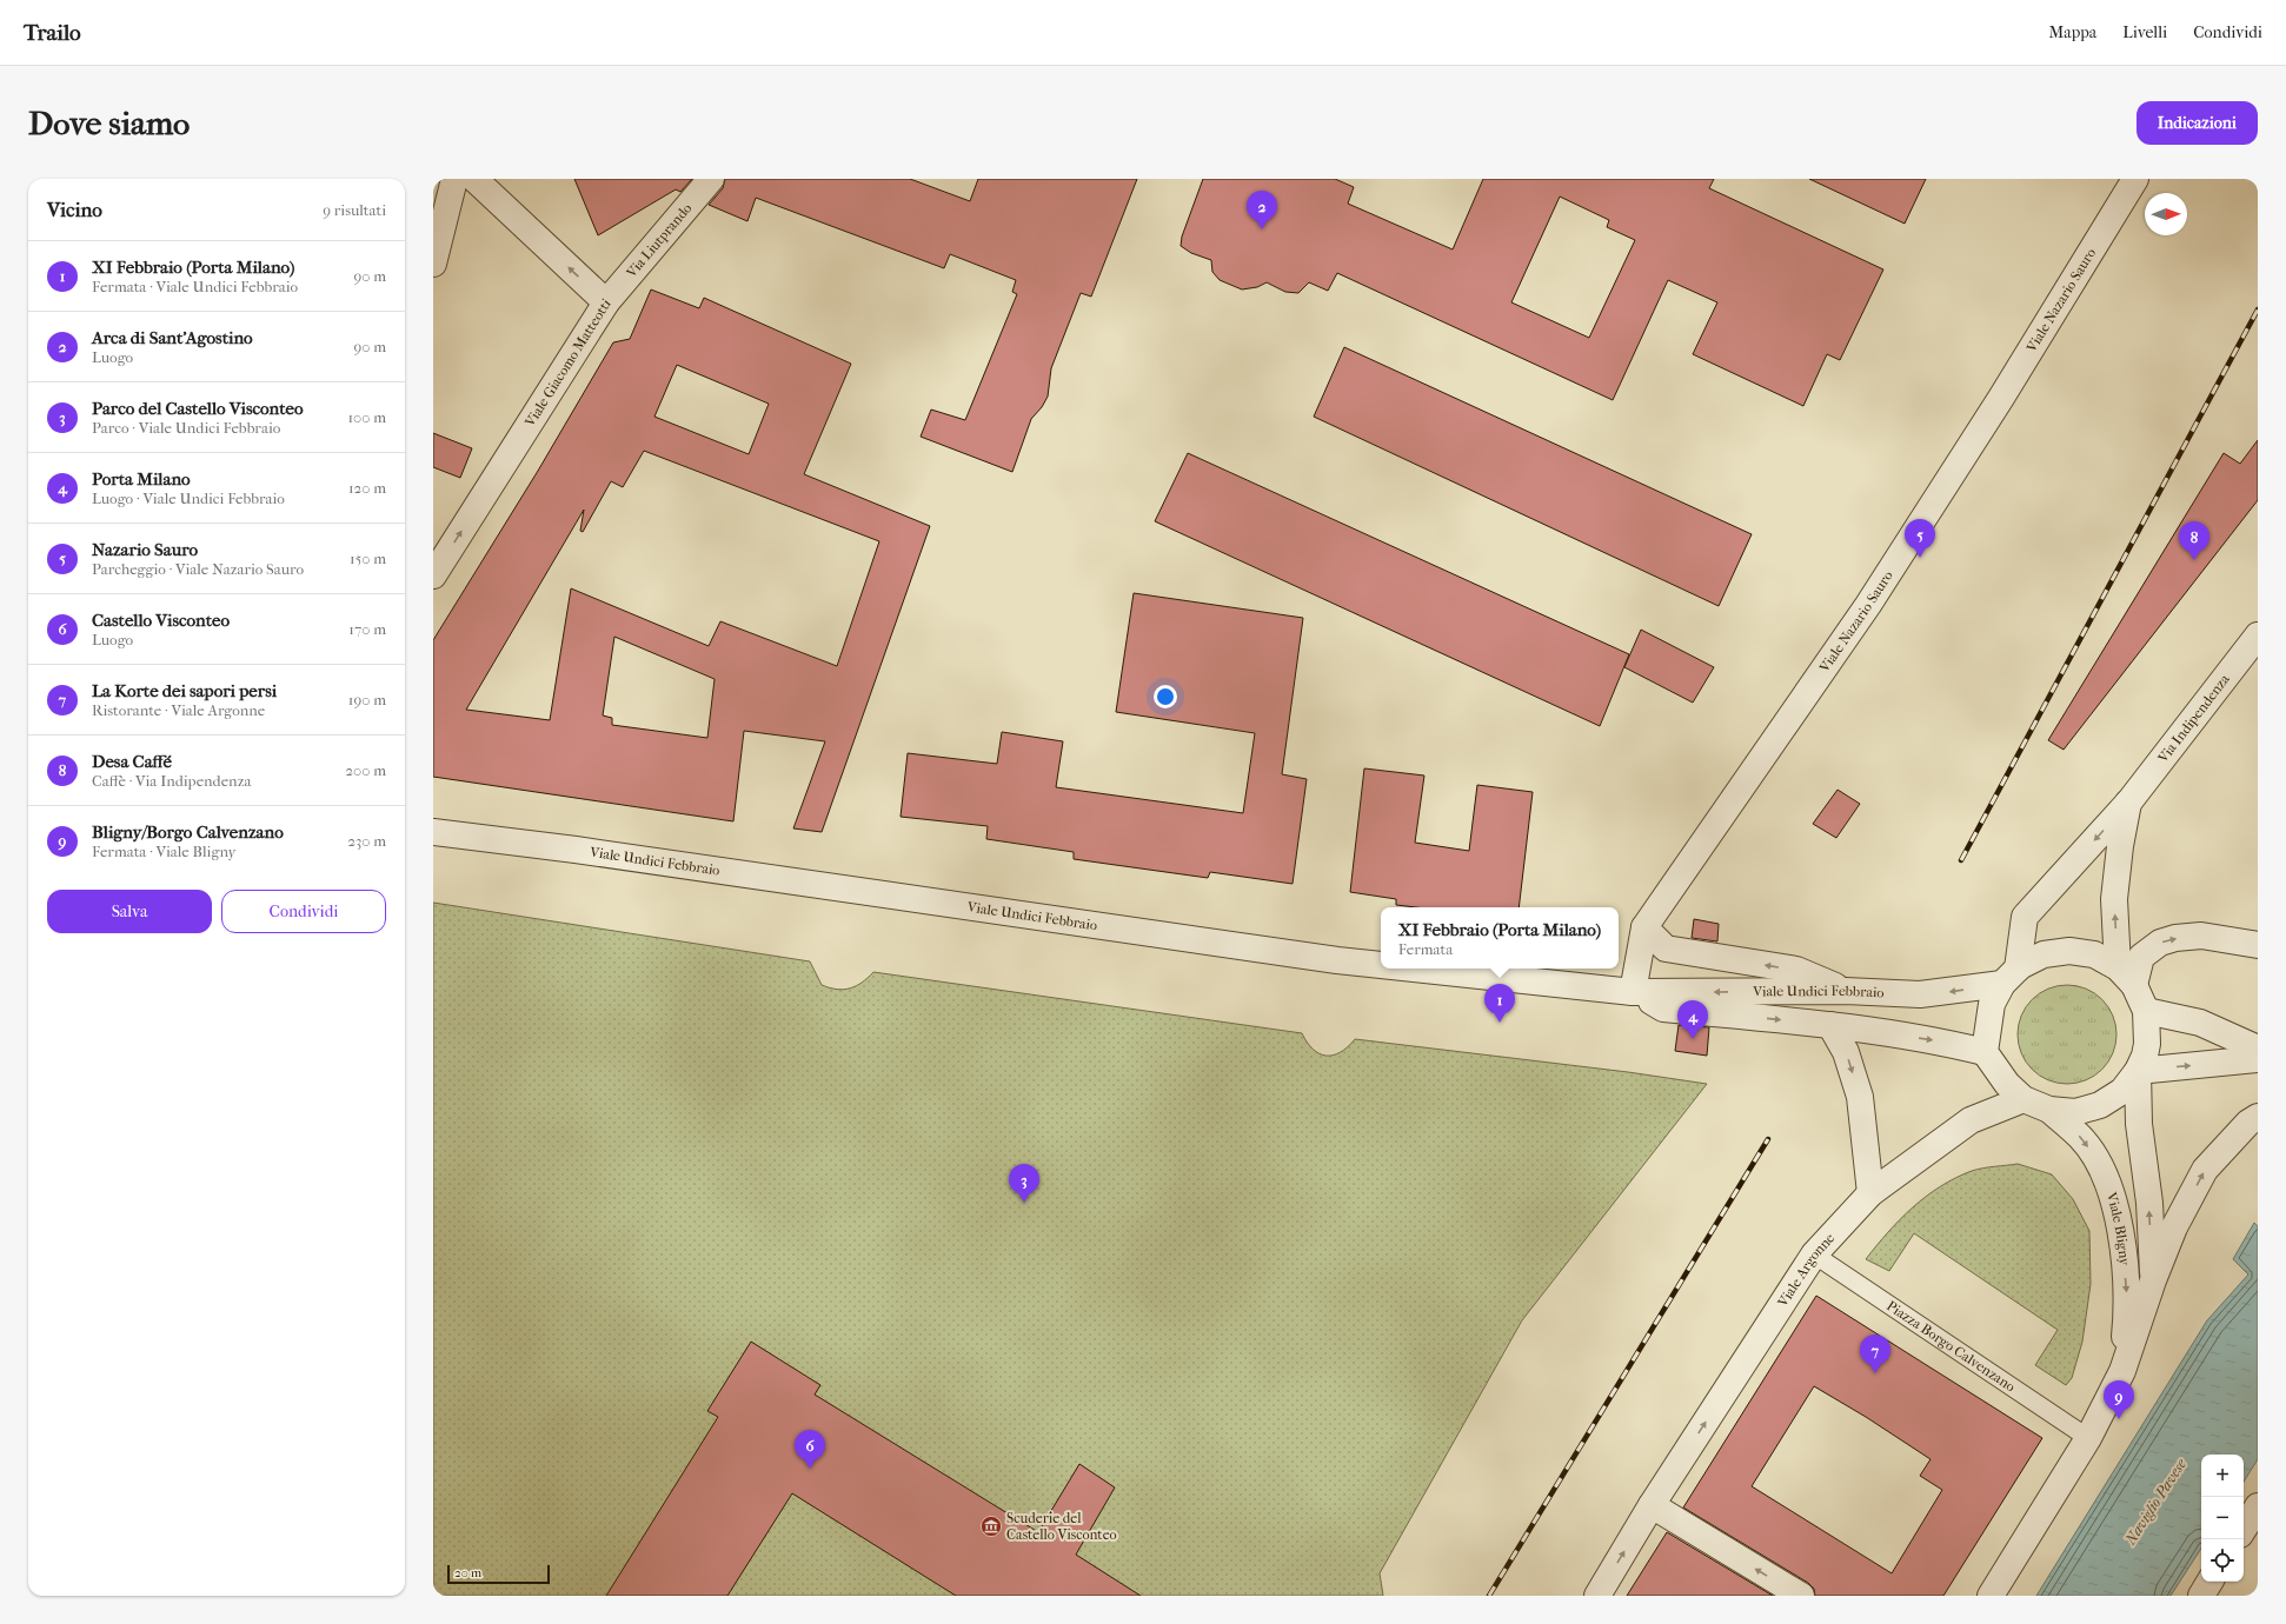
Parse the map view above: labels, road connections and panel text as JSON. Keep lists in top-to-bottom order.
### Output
{
  "streets": {
    "street": [
      "Via Liutprando",
      "Viale Nazario Sauro",
      "Viale Giacomo Matteotti",
      "Via Indipendenza",
      "Viale Undici Febbraio",
      "Viale Bligny",
      "Viale Argonne"
    ],
    "lane": ["Piazza Borgo Calvenzano"]
  },
  "crossings": [
    ["Via Liutprando", "Viale Giacomo Matteotti"],
    ["Viale Nazario Sauro", "Viale Undici Febbraio"],
    ["Via Indipendenza", "Viale Undici Febbraio"],
    ["Via Indipendenza", "Viale Bligny"],
    ["Via Indipendenza", "Viale Argonne"],
    ["Viale Undici Febbraio", "Viale Bligny"],
    ["Viale Undici Febbraio", "Viale Argonne"],
    ["Viale Bligny", "Viale Argonne"],
    ["Viale Bligny", "Piazza Borgo Calvenzano"],
    ["Viale Argonne", "Piazza Borgo Calvenzano"]
  ],
  "one_way": ["Viale Argonne"],
  "water": ["Naviglio Pavese"],
  "places": {
    "museum": ["Scuderie del Castello Visconteo"]
  },
  "scale_bar": "20 m",
  "north": "right",
  "page": {
    "header": "Trailo",
    "nav": ["Mappa", "Livelli", "Condividi"],
    "buttons": [
      "Indicazioni",
      ["Salva", "Condividi"]
    ],
    "title": "Dove siamo",
    "heading": ["Vicino", "9 risultati"],
    "pins": [
      "2",
      "5",
      "8",
      "1",
      "4",
      "3",
      "7",
      "9",
      "6"
    ],
    "list": [
      {
        "mark": "1",
        "name": "XI Febbraio (Porta Milano)",
        "note": "Fermata · Viale Undici Febbraio",
        "value": "90 m"
      },
      {
        "mark": "2",
        "name": "Arca di Sant'Agostino",
        "note": "Luogo",
        "value": "90 m"
      },
      {
        "mark": "3",
        "name": "Parco del Castello Visconteo",
        "note": "Parco · Viale Undici Febbraio",
        "value": "100 m"
      },
      {
        "mark": "4",
        "name": "Porta Milano",
        "note": "Luogo · Viale Undici Febbraio",
        "value": "120 m"
      },
      {
        "mark": "5",
        "name": "Nazario Sauro",
        "note": "Parcheggio · Viale Nazario Sauro",
        "value": "150 m"
      },
      {
        "mark": "6",
        "name": "Castello Visconteo",
        "note": "Luogo",
        "value": "170 m"
      },
      {
        "mark": "7",
        "name": "La Korte dei sapori persi",
        "note": "Ristorante · Viale Argonne",
        "value": "190 m"
      },
      {
        "mark": "8",
        "name": "Desa Caffé",
        "note": "Caffè · Via Indipendenza",
        "value": "200 m"
      },
      {
        "mark": "9",
        "name": "Bligny/Borgo Calvenzano",
        "note": "Fermata · Viale Bligny",
        "value": "230 m"
      }
    ],
    "popup": ["XI Febbraio (Porta Milano)", "Fermata"],
    "map_buttons": ["+", "−"],
    "scale": "20 m"
  }
}
